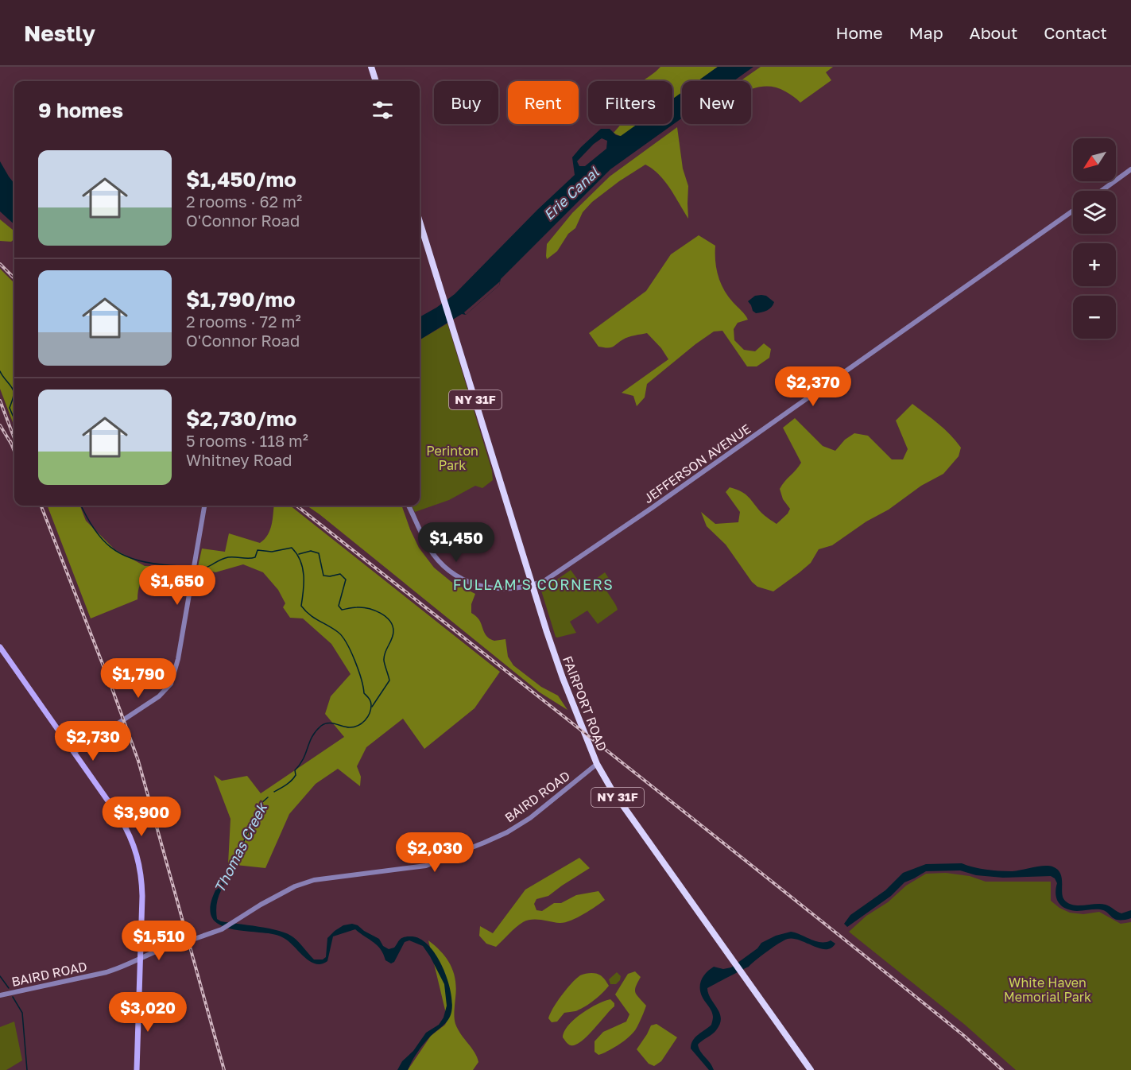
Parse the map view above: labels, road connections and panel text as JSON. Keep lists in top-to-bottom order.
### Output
{
  "streets": {
    "main road": ["NY 31F", "FAIRPORT ROAD"],
    "street": ["JEFFERSON AVENUE", "BAIRD ROAD"]
  },
  "crossings": [
    ["JEFFERSON AVENUE", "FAIRPORT ROAD"],
    ["FAIRPORT ROAD", "BAIRD ROAD"]
  ],
  "districts": ["FULLAM'S CORNERS"],
  "water": ["Erie Canal", "Thomas Creek"],
  "parks": ["Perinton Park", "White Haven Memorial Park"],
  "north": "bottom left",
  "page": {
    "header": "Nestly",
    "nav": [
      "Home",
      "Map",
      "About",
      "Contact"
    ],
    "chip": [
      "Buy",
      "Rent",
      "Filters",
      "New"
    ],
    "heading": "9 homes",
    "map_buttons": ["+", "−"],
    "list": [
      {
        "name": "$1,450/mo",
        "note": "2 rooms · 62 m² · O'Connor Road"
      },
      {
        "name": "$1,790/mo",
        "note": "2 rooms · 72 m² · O'Connor Road"
      },
      {
        "name": "$2,730/mo",
        "note": "5 rooms · 118 m² · Whitney Road"
      }
    ],
    "price": [
      "$2,370",
      "$1,450",
      "$1,650",
      "$1,790",
      "$2,730",
      "$3,900",
      "$2,030",
      "$1,510",
      "$3,020"
    ]
  }
}
